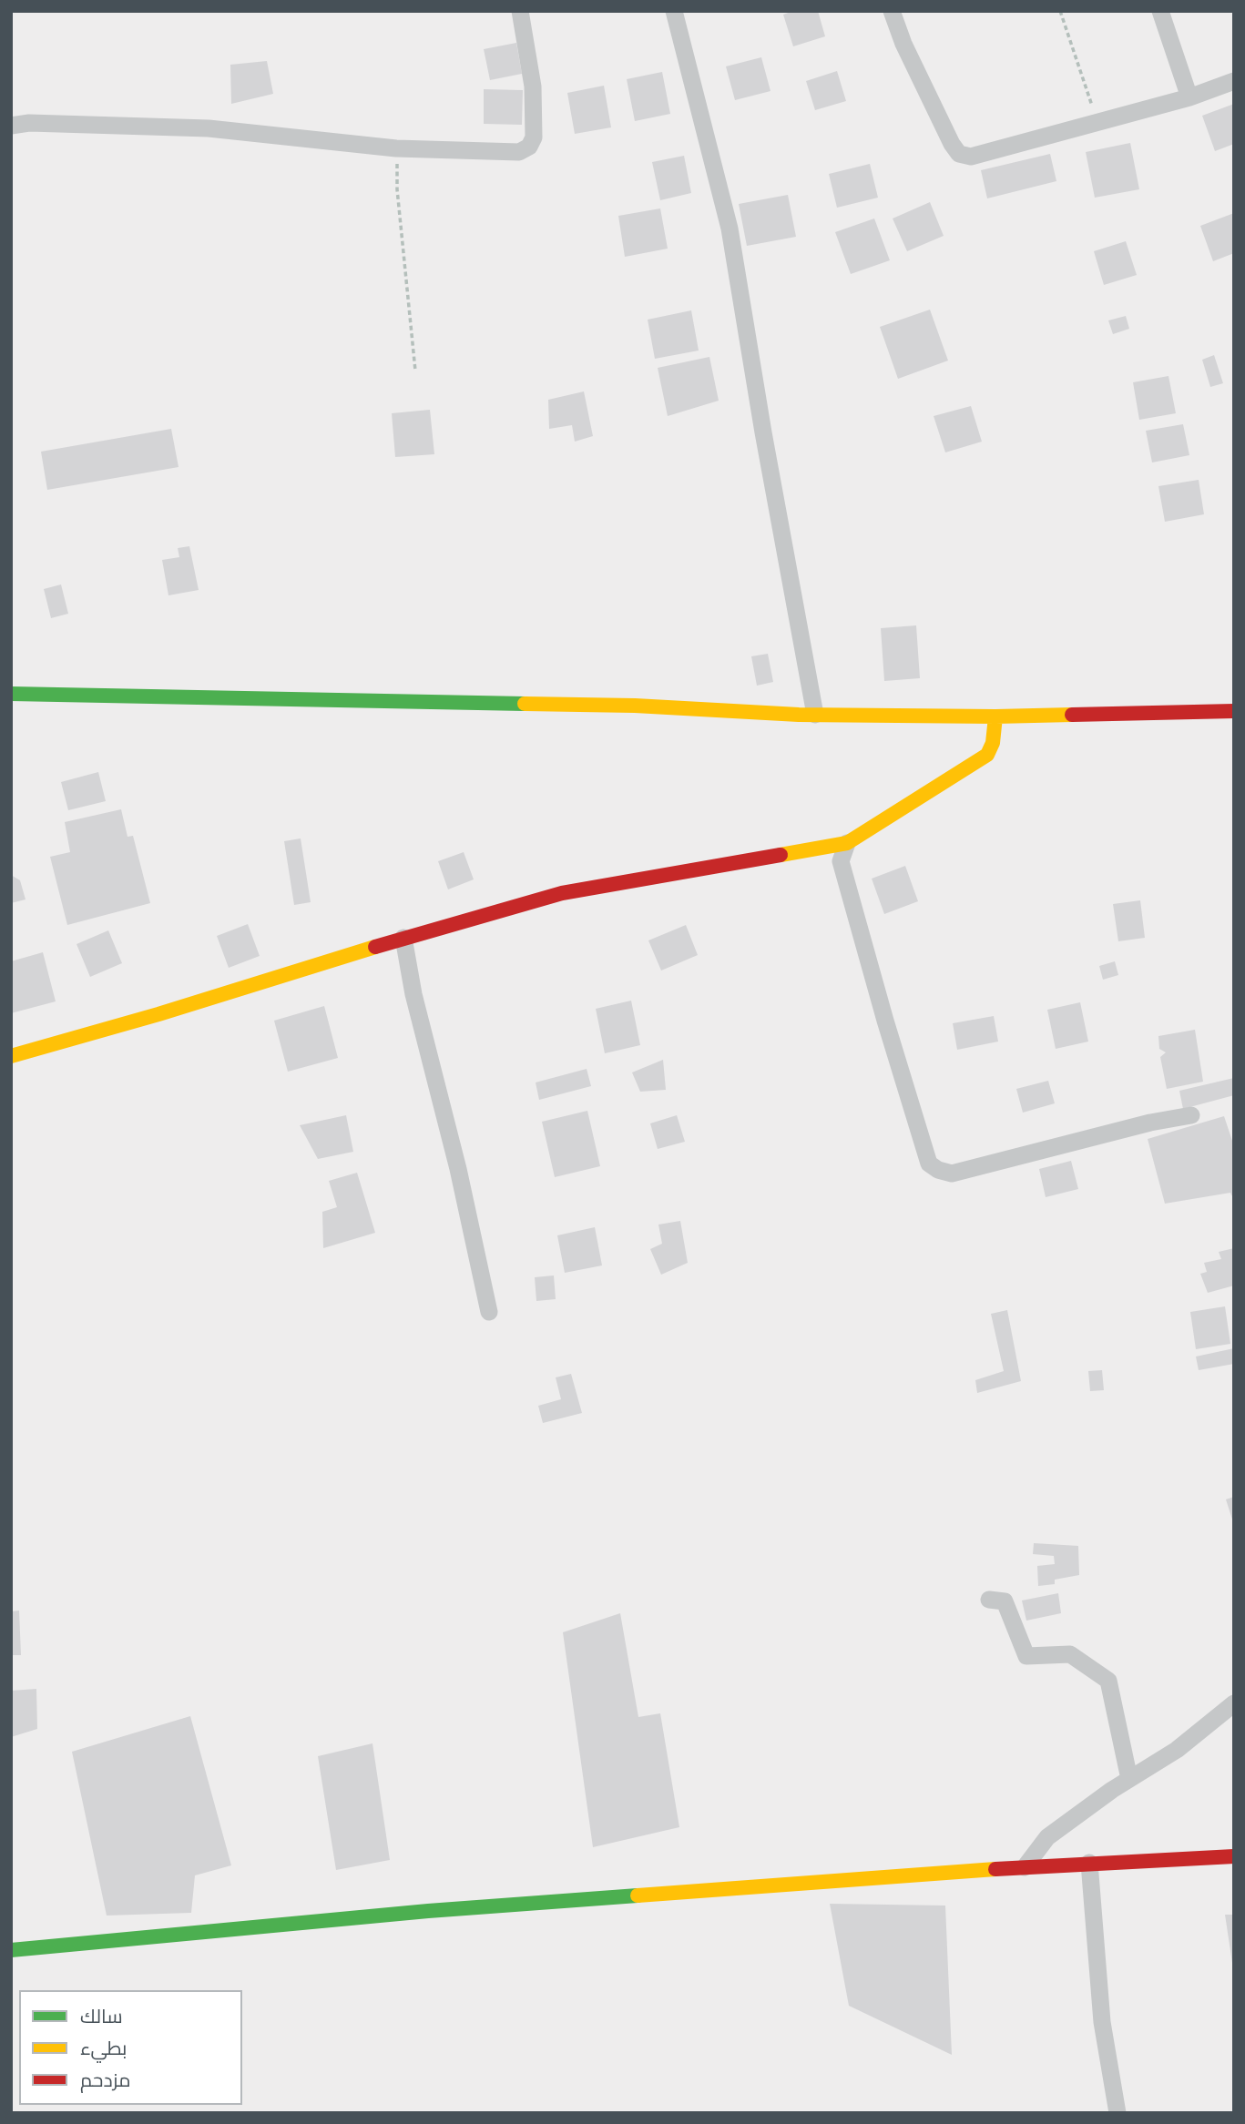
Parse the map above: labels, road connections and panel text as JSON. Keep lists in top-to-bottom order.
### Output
{
  "legend": ["سالك", "بطيء", "مزدحم"]
}
